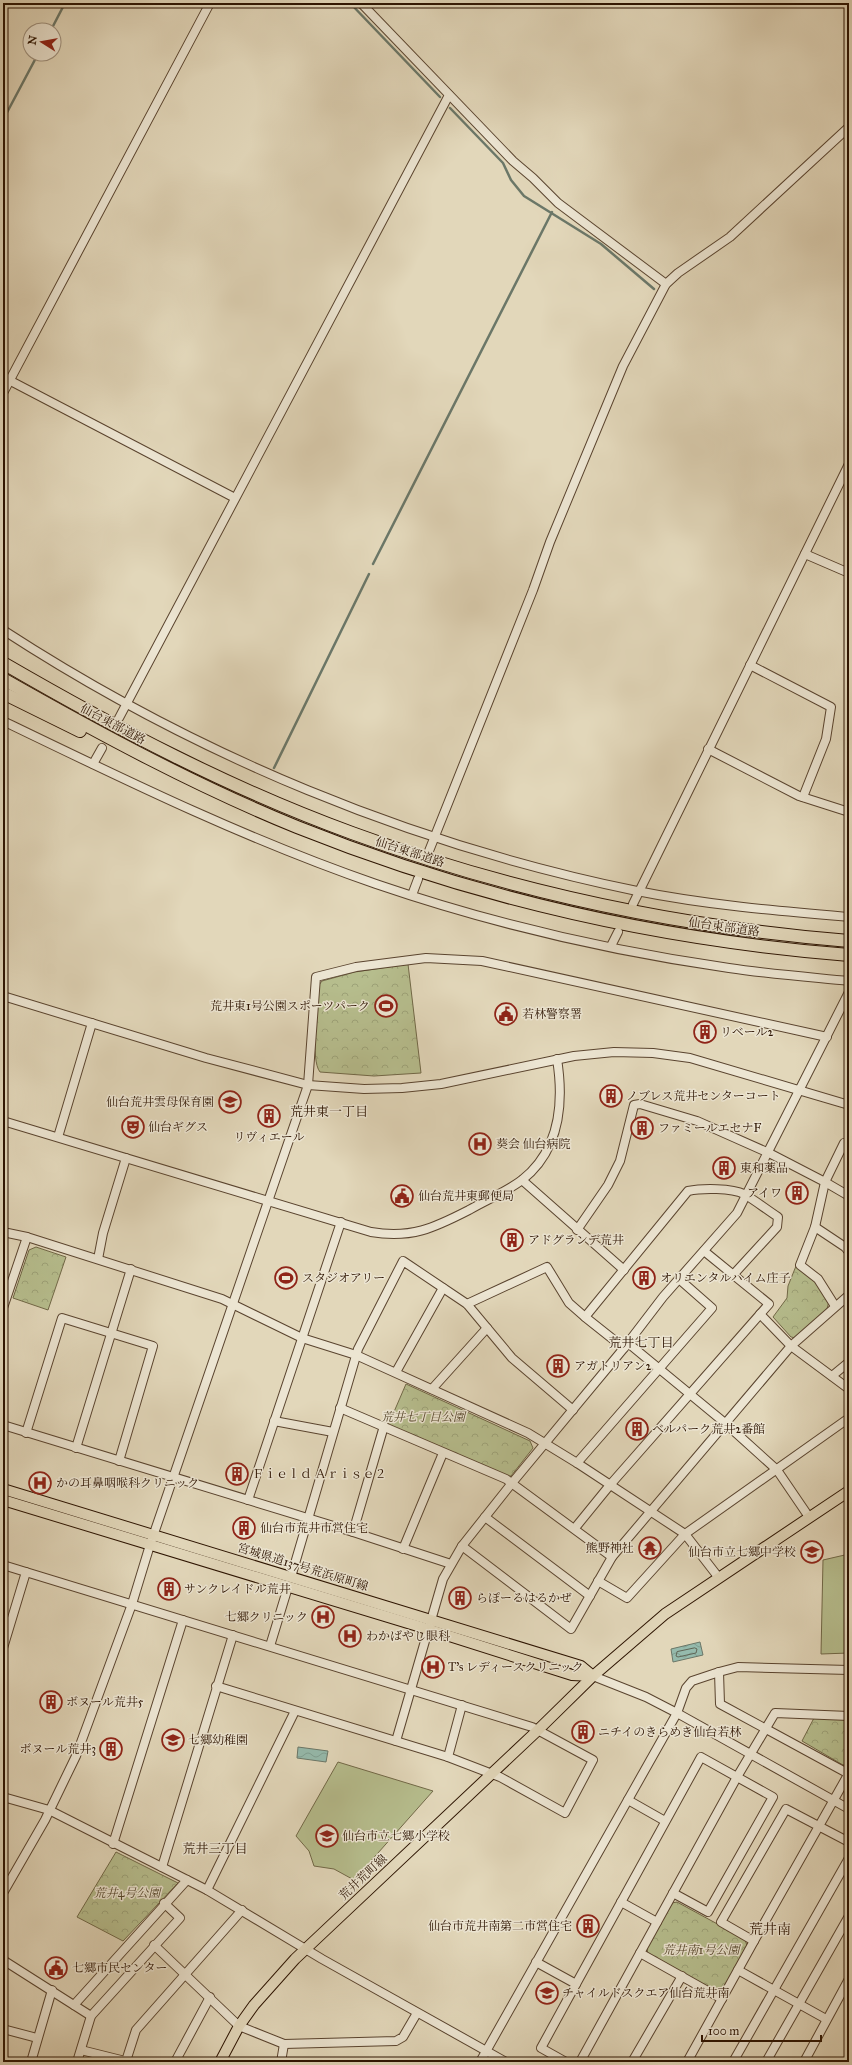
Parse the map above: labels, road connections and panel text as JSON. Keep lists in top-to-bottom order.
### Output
{
  "streets": {
    "highway": ["仙台東部道路"],
    "main road": ["宮城県道137号荒浜原町線", "荒井荒町線"]
  },
  "crossings": [
    ["宮城県道137号荒浜原町線", "荒井荒町線"]
  ],
  "districts": [
    "荒井東一丁目",
    "荒井七丁目",
    "荒井三丁目",
    "荒井南"
  ],
  "parks": ["荒井七丁目公園", "荒井4号公園", "荒井南1号公園"],
  "places": {
    "sports": ["荒井東1号公園スポーツパーク", "スタジオアリー"],
    "public building": ["若林警察署", "仙台荒井東郵便局", "七郷市民センター"],
    "building": [
      "リベール2",
      "ノブレス荒井センターコート",
      "リヴィエール",
      "ファミールエセナF",
      "東和薬品",
      "アイワ",
      "アドグランデ荒井",
      "オリエンタルハイム庄子",
      "アガトリアン2",
      "ベルパーク荒井2番館",
      "Ｆｉｅｌｄ Ａｒｉｓｅ２",
      "仙台市荒井市営住宅",
      "サンクレイドル荒井",
      "らぽーるはるかぜ",
      "ボヌール荒井5",
      "ニチイのきらめき仙台若林",
      "ボヌール荒井3",
      "仙台市荒井南第二市営住宅"
    ],
    "school or university": [
      "仙台荒井雲母保育園",
      "仙台市立七郷中学校",
      "七郷幼稚園",
      "仙台市立七郷小学校",
      "チャイルドスクエア仙台荒井南"
    ],
    "theatre": ["仙台ギグス"],
    "hospital": [
      "葵会 仙台病院",
      "かの耳鼻咽喉科クリニック",
      "七郷クリニック",
      "わかばやし眼科",
      "T's レディースクリニック"
    ],
    "temple": ["熊野神社"]
  },
  "scale_bar": "100 m",
  "north": "left"
}
